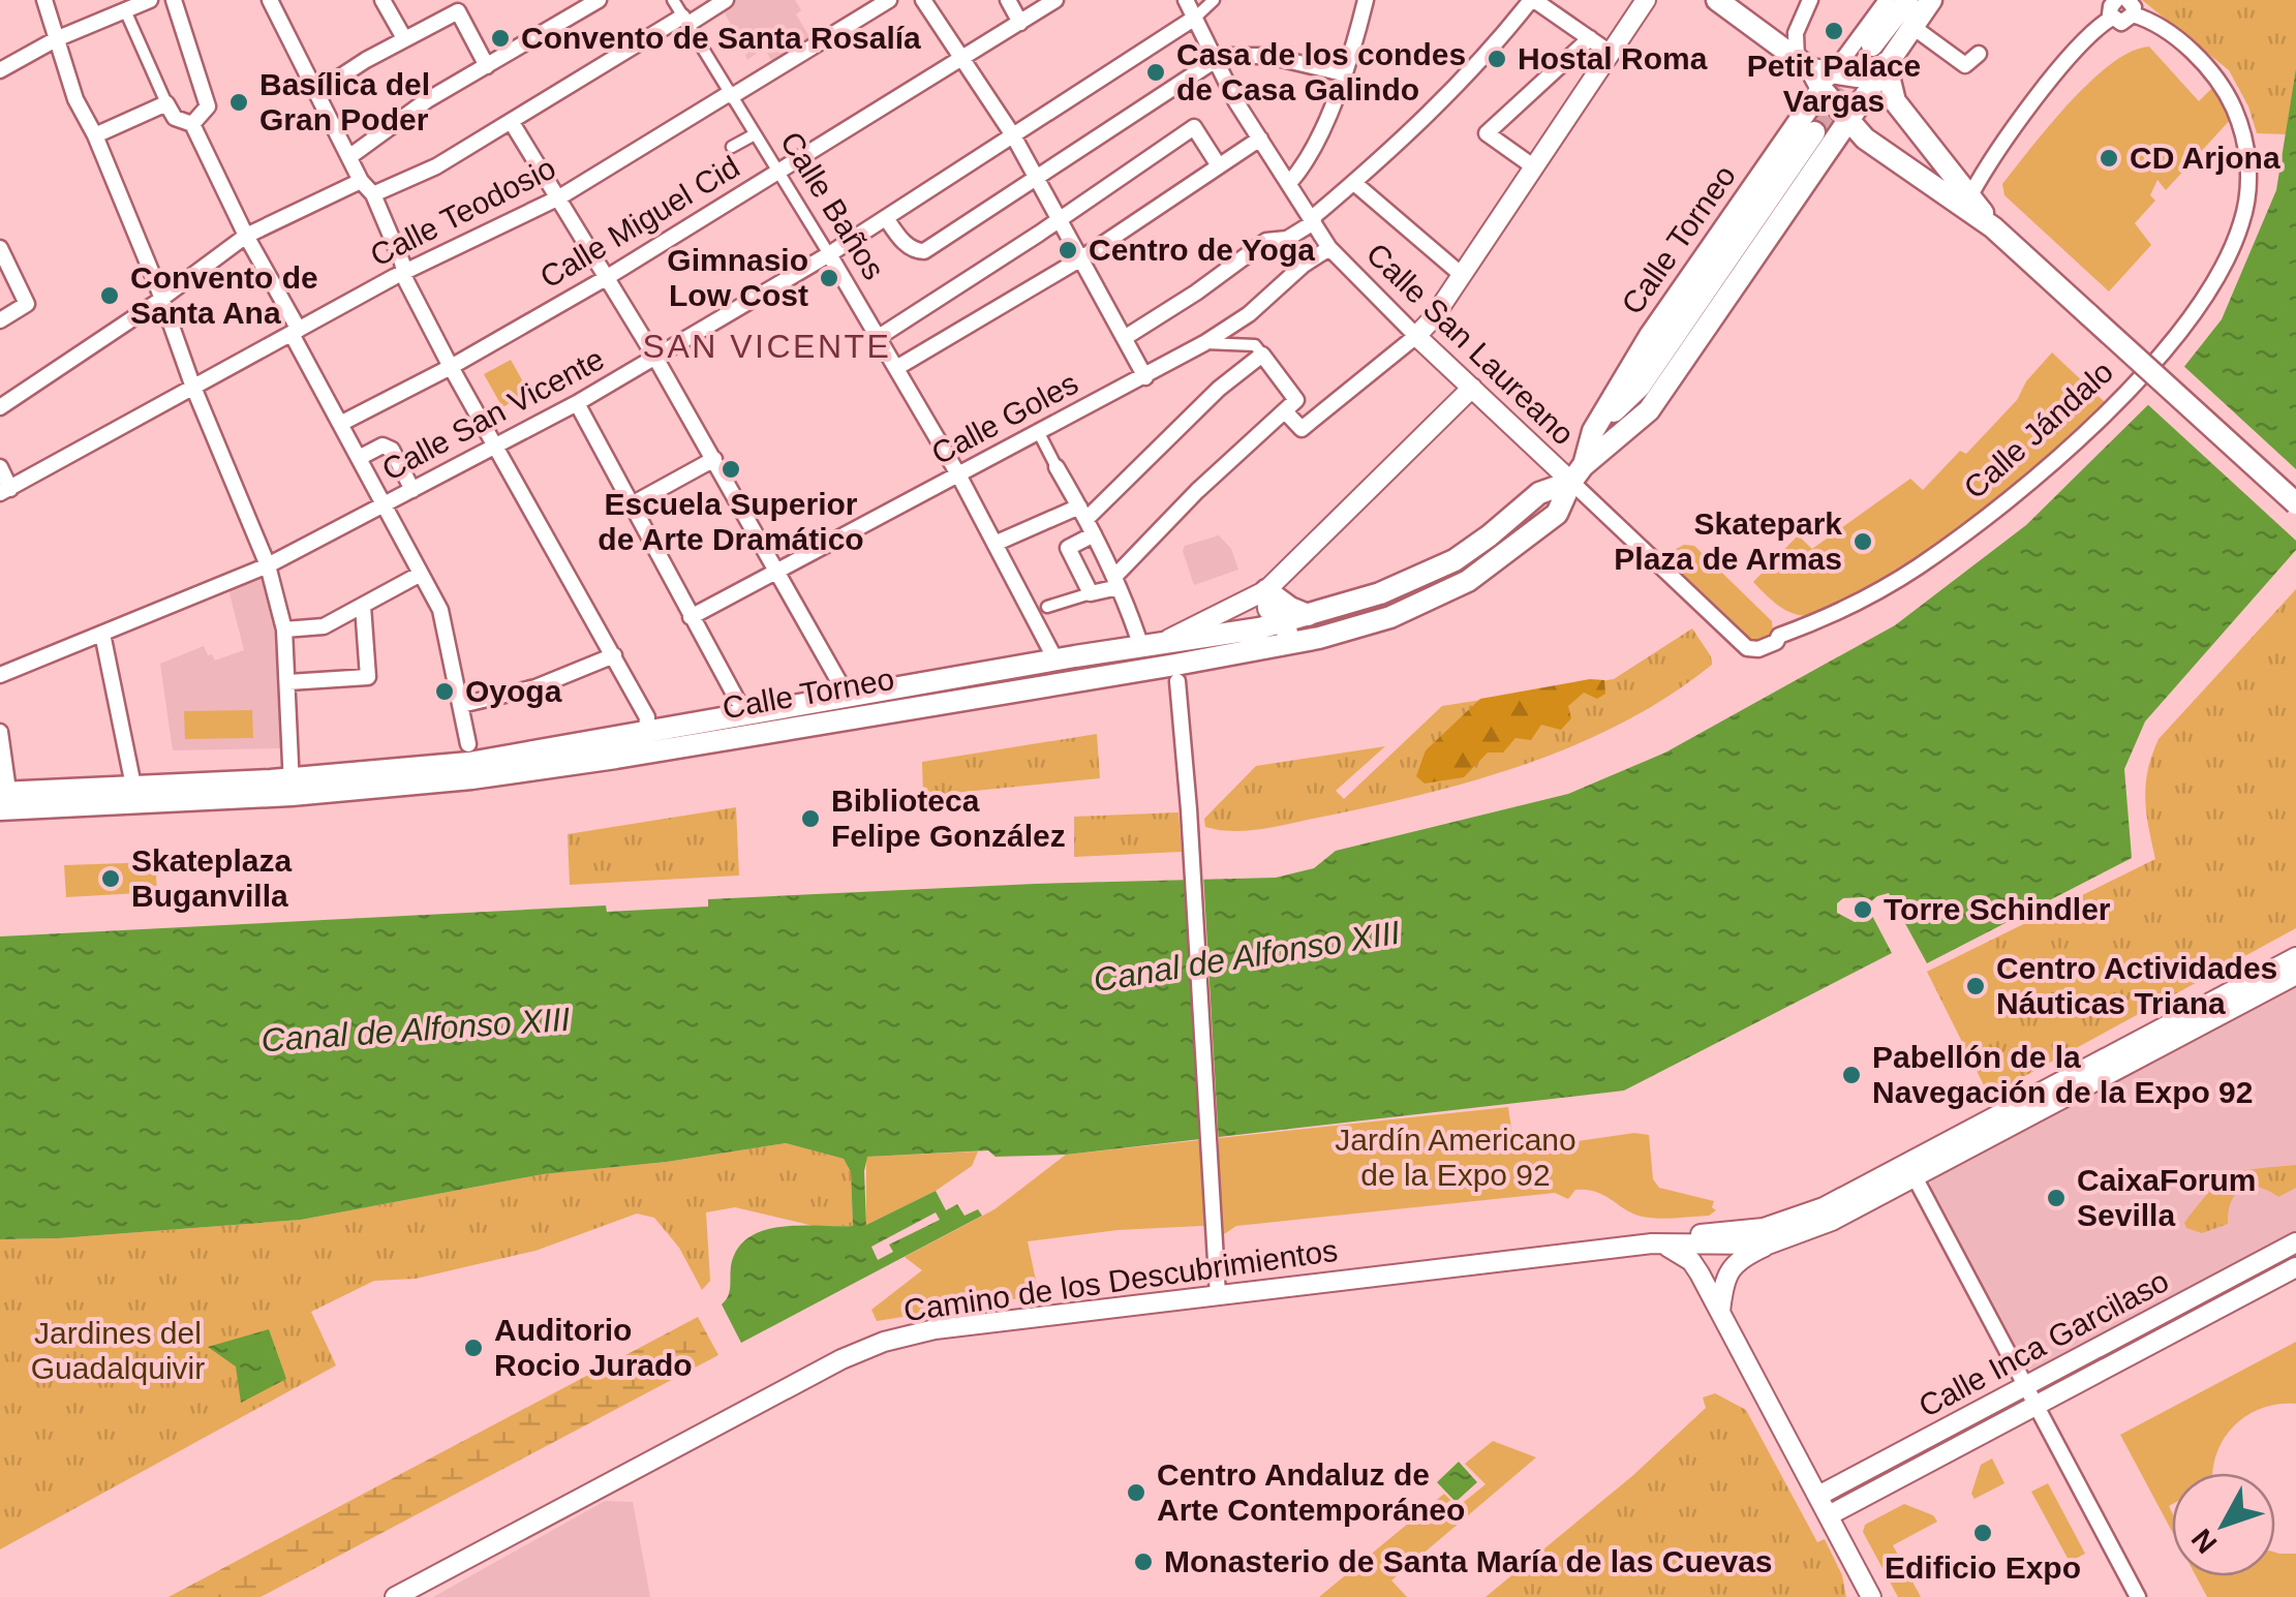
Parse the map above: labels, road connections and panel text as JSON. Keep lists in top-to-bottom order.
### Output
{
  "streets": {
    "main road": ["Calle Torneo"],
    "street": [
      "Calle Baños",
      "Calle Teodosio",
      "Calle Miguel Cid",
      "Calle San Laureano",
      "Calle San Vicente",
      "Calle Goles",
      "Calle Jándalo",
      "Camino de los Descubrimientos",
      "Calle Inca Garcilaso"
    ]
  },
  "crossings": [
    ["Calle Baños", "Calle Teodosio"],
    ["Calle Baños", "Calle Miguel Cid"],
    ["Calle Baños", "Calle Torneo"],
    ["Calle Baños", "Calle San Vicente"],
    ["Calle Baños", "Calle Goles"],
    ["Calle Torneo", "Calle San Laureano"],
    ["Calle Torneo", "Calle Jándalo"],
    ["Calle San Laureano", "Calle San Vicente"],
    ["Calle San Laureano", "Calle Goles"],
    ["Calle San Laureano", "Calle Jándalo"]
  ],
  "districts": ["SAN VICENTE"],
  "water": ["Canal de Alfonso XIII"],
  "parks": ["Jardín Americano de la Expo 92", "Jardines del Guadalquivir"],
  "places": [
    "Petit Palace Vargas",
    "Convento de Santa Rosalía",
    "Hostal Roma",
    "Casa de los condes de Casa Galindo",
    "Basílica del Gran Poder",
    "CD Arjona",
    "Centro de Yoga",
    "Gimnasio Low Cost",
    "Convento de Santa Ana",
    "Escuela Superior de Arte Dramático",
    "Skatepark Plaza de Armas",
    "Oyoga",
    "Biblioteca Felipe González",
    "Skateplaza Buganvilla",
    "Torre Schindler",
    "Centro Actividades Náuticas Triana",
    "Pabellón de la Navegación de la Expo 92",
    "CaixaForum Sevilla",
    "Auditorio Rocio Jurado",
    "Centro Andaluz de Arte Contemporáneo",
    "Edificio Expo",
    "Monasterio de Santa María de las Cuevas"
  ],
  "north": "bottom left"
}
